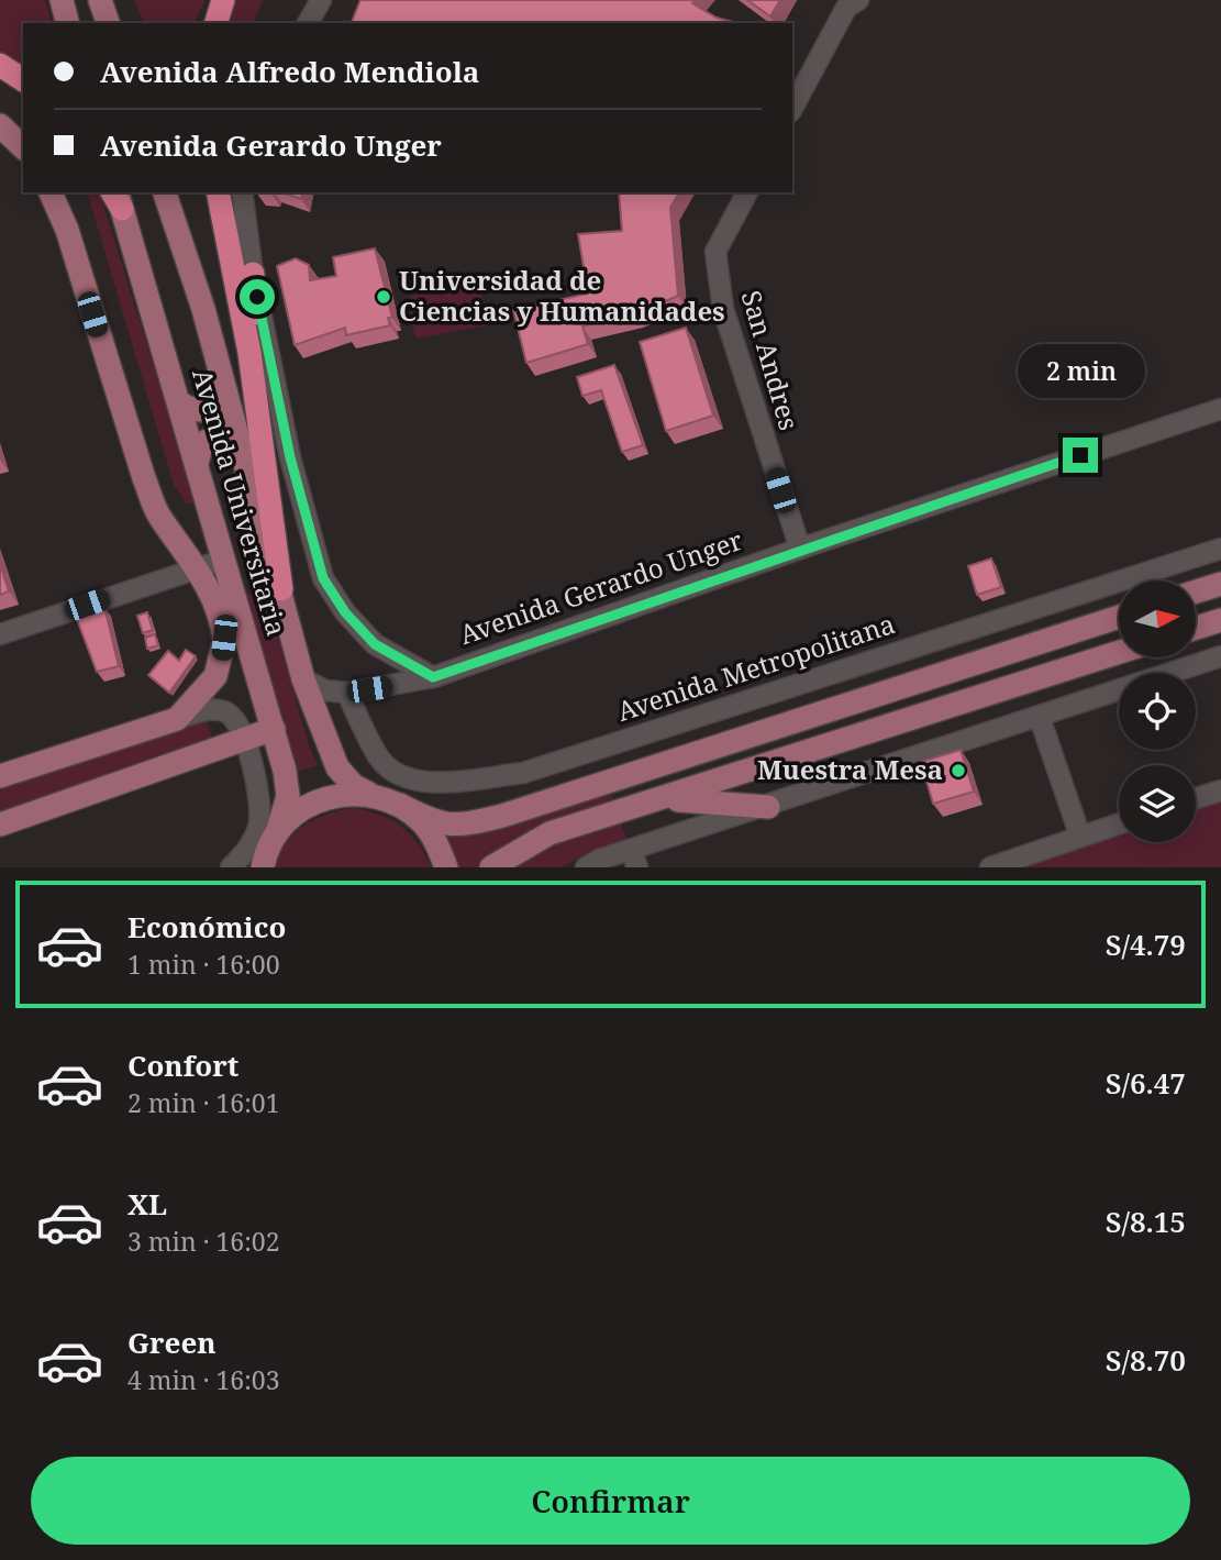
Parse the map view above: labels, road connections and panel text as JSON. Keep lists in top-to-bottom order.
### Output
{
  "streets": {
    "main road": ["Avenida Universitaria"],
    "street": ["San Andres", "Avenida Gerardo Unger", "Avenida Metropolitana"]
  },
  "crossings": [
    ["San Andres", "Avenida Gerardo Unger"],
    ["Avenida Universitaria", "Avenida Gerardo Unger"],
    ["Avenida Gerardo Unger", "Avenida Metropolitana"]
  ],
  "places": ["Universidad de Ciencias y Humanidades", "Muestra Mesa"],
  "north": "right",
  "page": {
    "banner": ["Avenida Alfredo Mendiola", "Avenida Gerardo Unger"],
    "bubble": "2 min",
    "list": [
      {
        "name": "Económico",
        "note": "1 min · 16:00",
        "value": "S/4.79"
      },
      {
        "name": "Confort",
        "note": "2 min · 16:01",
        "value": "S/6.47"
      },
      {
        "name": "XL",
        "note": "3 min · 16:02",
        "value": "S/8.15"
      },
      {
        "name": "Green",
        "note": "4 min · 16:03",
        "value": "S/8.70"
      }
    ],
    "buttons": "Confirmar"
  }
}
